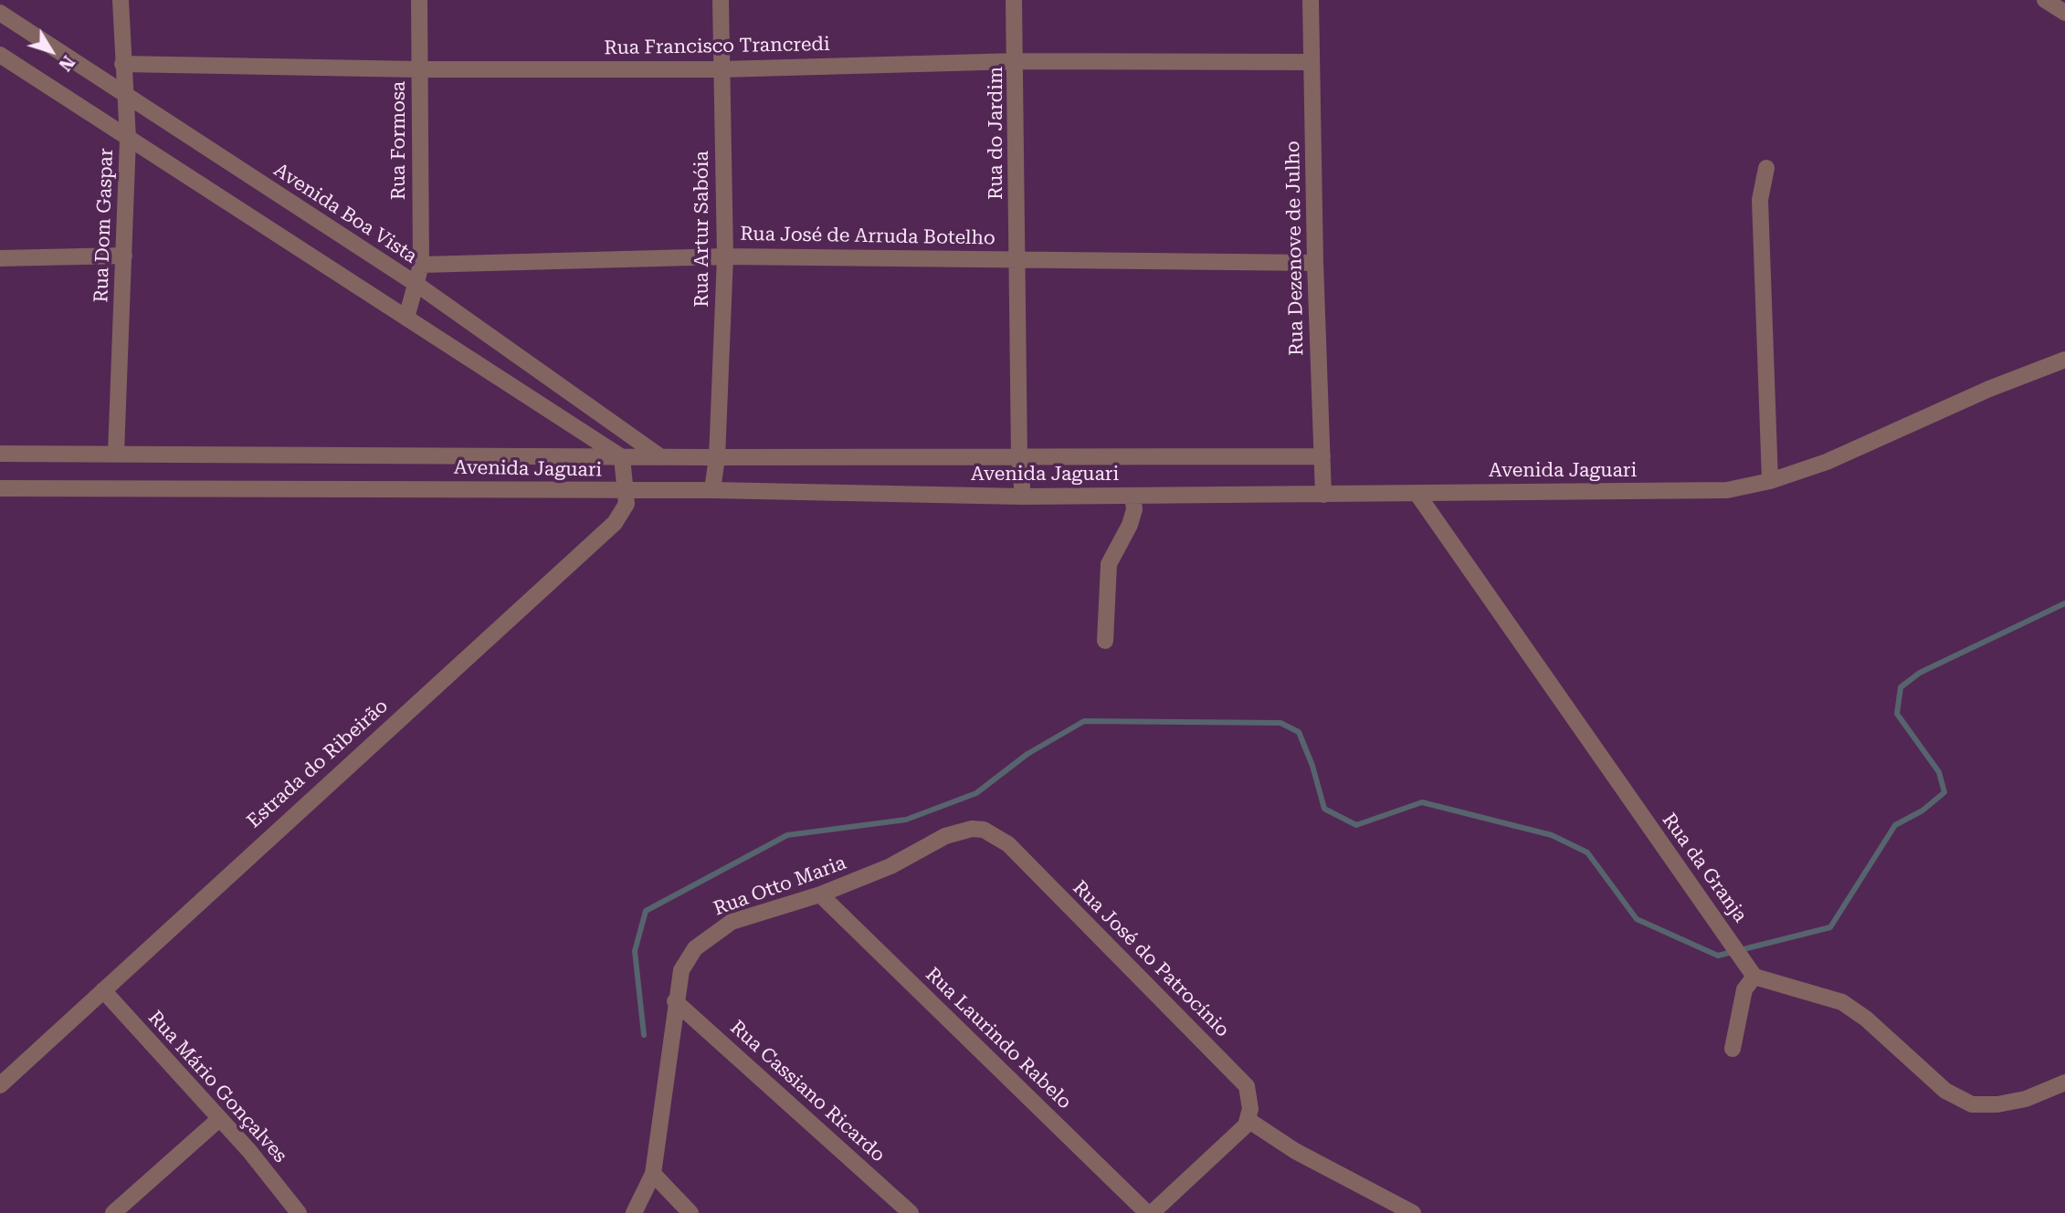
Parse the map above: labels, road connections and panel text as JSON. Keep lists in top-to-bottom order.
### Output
{
  "streets": {
    "street": [
      "Rua Francisco Trancredi",
      "Rua do Jardim",
      "Rua Formosa",
      "Avenida Boa Vista",
      "Rua Dom Gaspar",
      "Rua Artur Sabóia",
      "Rua José de Arruda Botelho",
      "Rua Dezenove de Julho",
      "Avenida Jaguari",
      "Estrada do Ribeirão",
      "Rua da Granja",
      "Rua Otto Maria",
      "Rua José do Patrocínio",
      "Rua Laurindo Rabelo",
      "Rua Mário Gonçalves",
      "Rua Cassiano Ricardo"
    ]
  },
  "crossings": [
    ["Rua Francisco Trancredi", "Rua do Jardim"],
    ["Rua Francisco Trancredi", "Rua Formosa"],
    ["Rua Francisco Trancredi", "Rua Dom Gaspar"],
    ["Rua Francisco Trancredi", "Rua Artur Sabóia"],
    ["Rua Francisco Trancredi", "Rua Dezenove de Julho"],
    ["Rua do Jardim", "Rua José de Arruda Botelho"],
    ["Rua do Jardim", "Avenida Jaguari"],
    ["Rua Formosa", "Avenida Boa Vista"],
    ["Rua Formosa", "Rua José de Arruda Botelho"],
    ["Avenida Boa Vista", "Rua Dom Gaspar"],
    ["Avenida Boa Vista", "Avenida Jaguari"],
    ["Rua Dom Gaspar", "Avenida Jaguari"],
    ["Rua Artur Sabóia", "Rua José de Arruda Botelho"],
    ["Rua Artur Sabóia", "Avenida Jaguari"],
    ["Rua José de Arruda Botelho", "Rua Dezenove de Julho"],
    ["Rua Dezenove de Julho", "Avenida Jaguari"],
    ["Avenida Jaguari", "Estrada do Ribeirão"],
    ["Avenida Jaguari", "Rua da Granja"],
    ["Estrada do Ribeirão", "Rua Mário Gonçalves"],
    ["Rua Otto Maria", "Rua José do Patrocínio"],
    ["Rua Otto Maria", "Rua Laurindo Rabelo"],
    ["Rua Otto Maria", "Rua Cassiano Ricardo"]
  ],
  "north": "bottom right"
}
